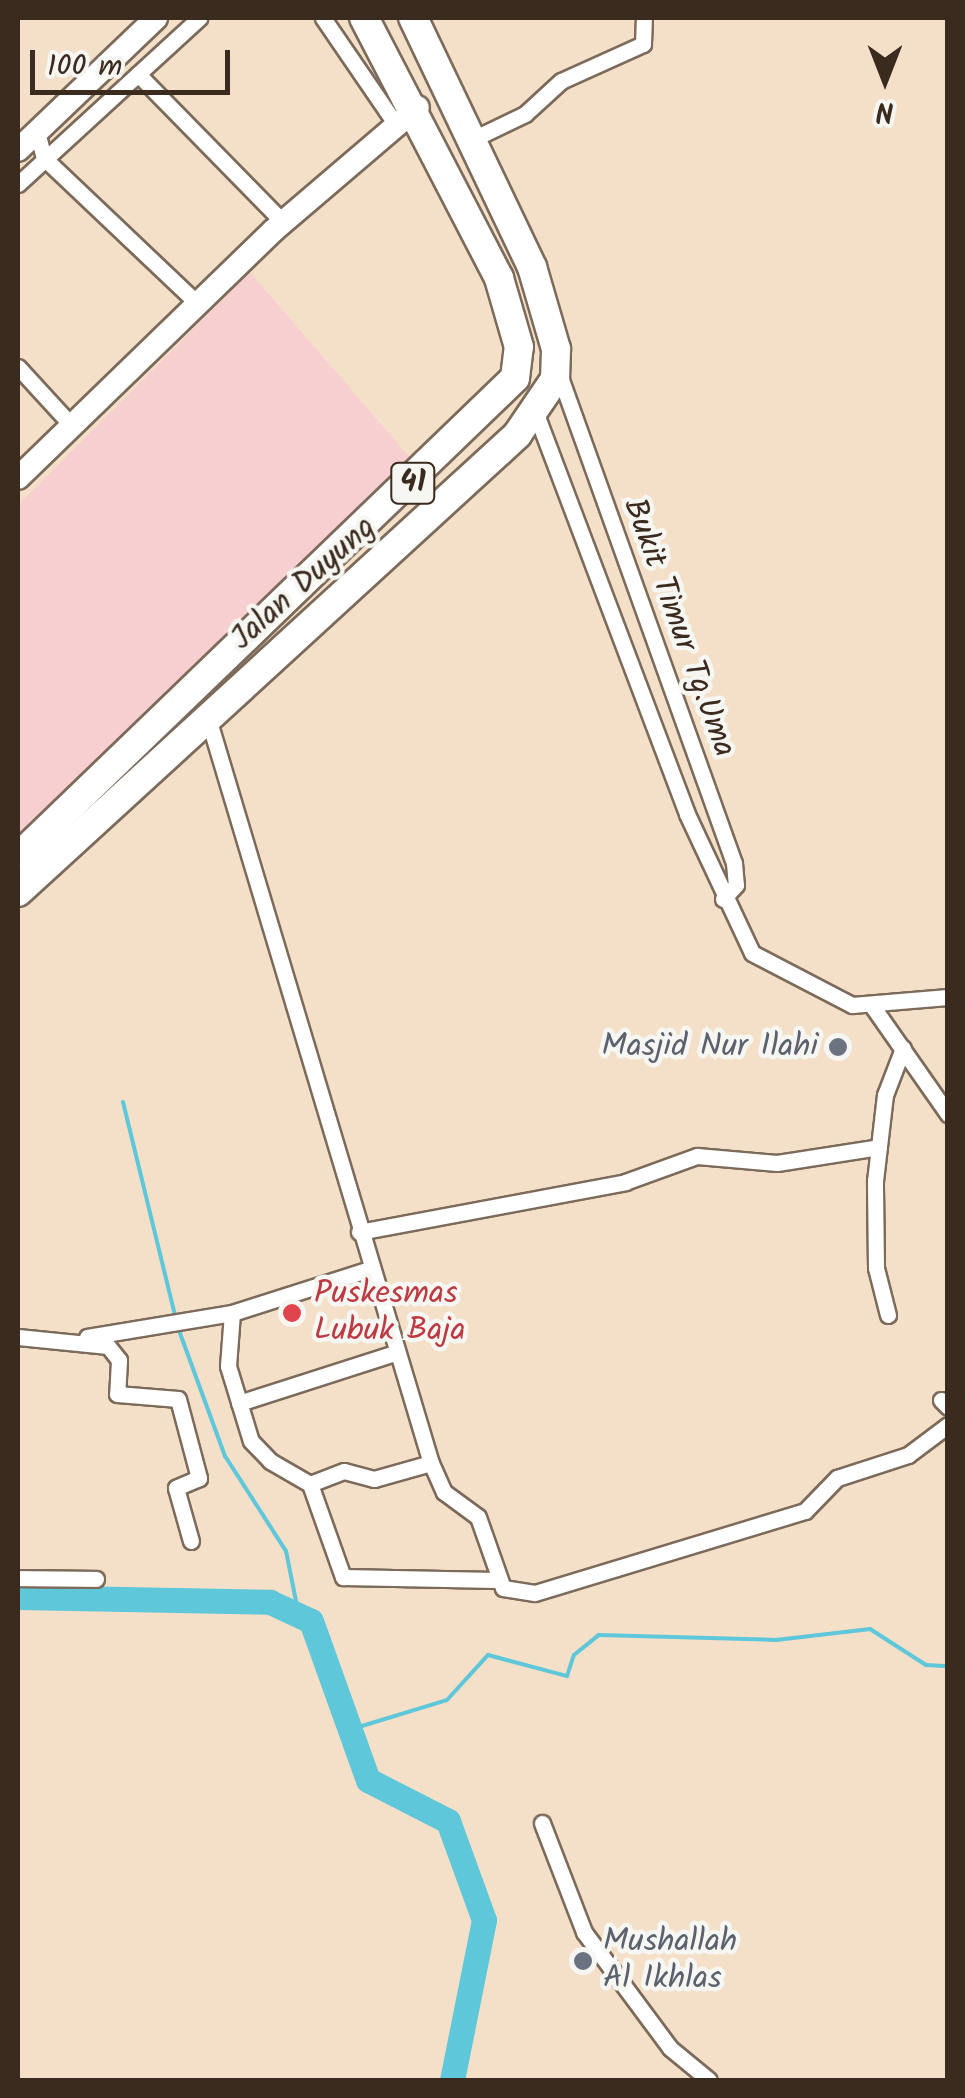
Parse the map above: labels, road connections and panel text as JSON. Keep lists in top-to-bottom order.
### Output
{
  "streets": {
    "highway": ["41", "Jalan Duyung"],
    "street": ["Bukit Timur Tg.Uma"]
  },
  "crossings": [
    ["Jalan Duyung", "Bukit Timur Tg.Uma"]
  ],
  "places": ["Masjid Nur Ilahi", "Puskesmas Lubuk Baja", "Mushallah Al Ikhlas"],
  "scale_bar": "100 m",
  "north": "bottom"
}
